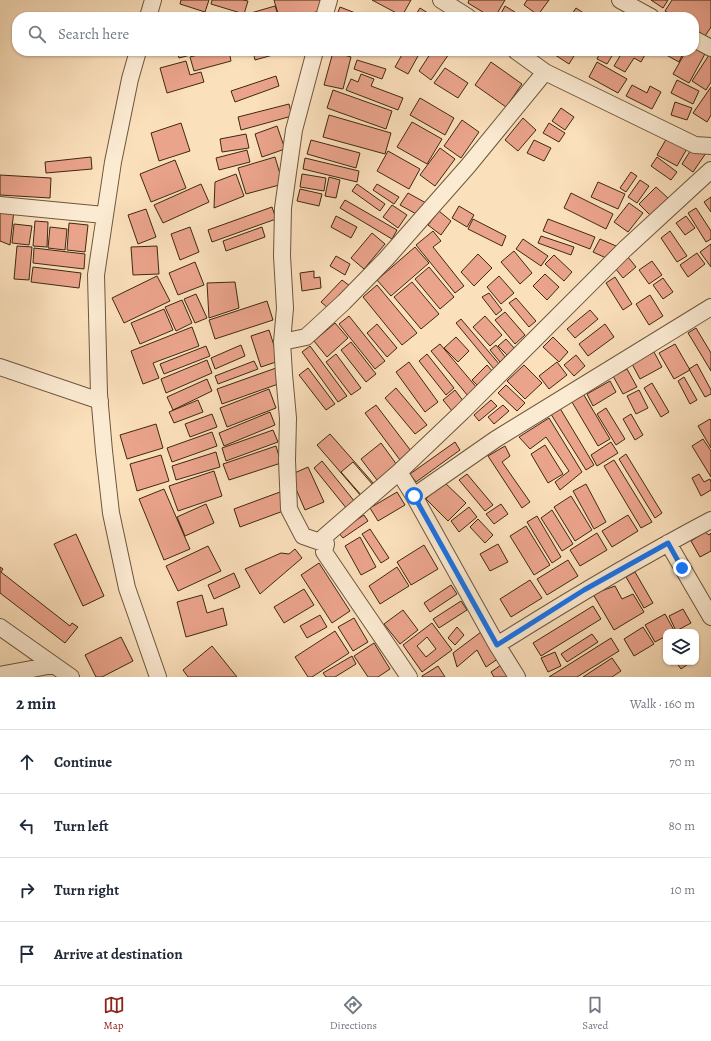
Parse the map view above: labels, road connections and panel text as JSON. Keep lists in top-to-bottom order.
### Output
{
  "page": {
    "search": "Search here",
    "heading": ["2 min", "Walk · 160 m"],
    "list": [
      ["Continue", "70 m"],
      ["Turn left", "80 m"],
      ["Turn right", "10 m"],
      "Arrive at destination"
    ],
    "nav": ["Map", "Directions", "Saved"]
  }
}
